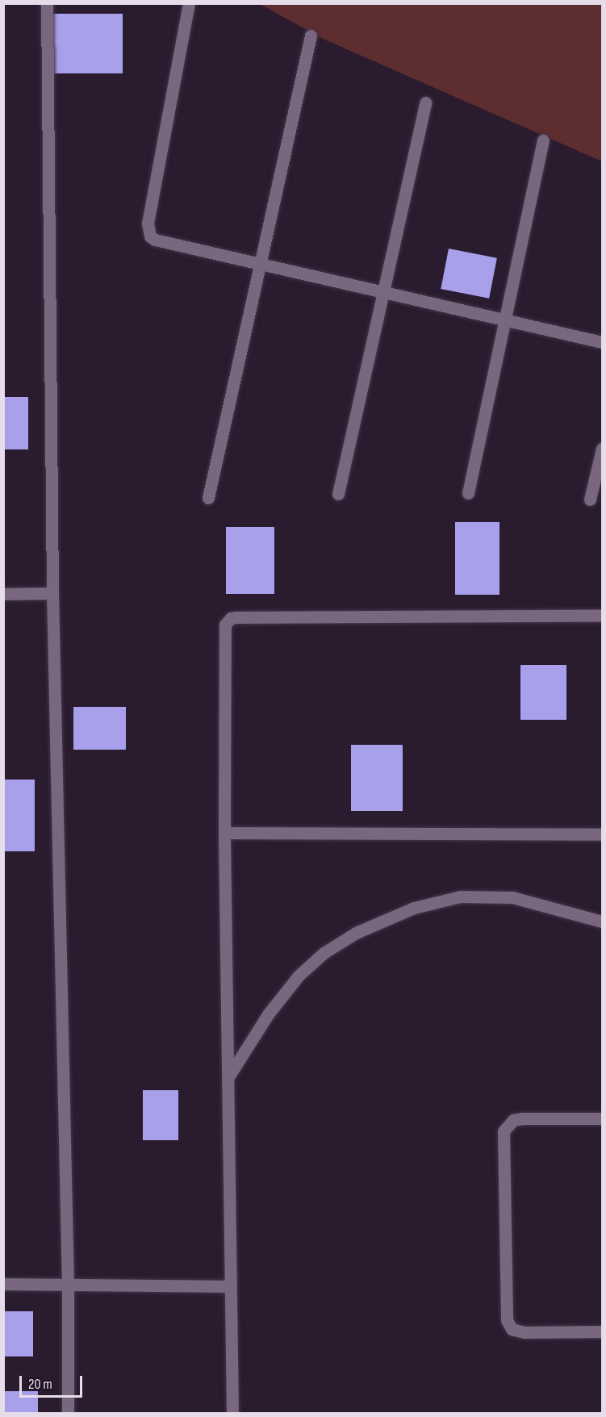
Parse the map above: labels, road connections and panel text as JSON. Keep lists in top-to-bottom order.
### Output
{
  "scale_bar": "20 m"
}
